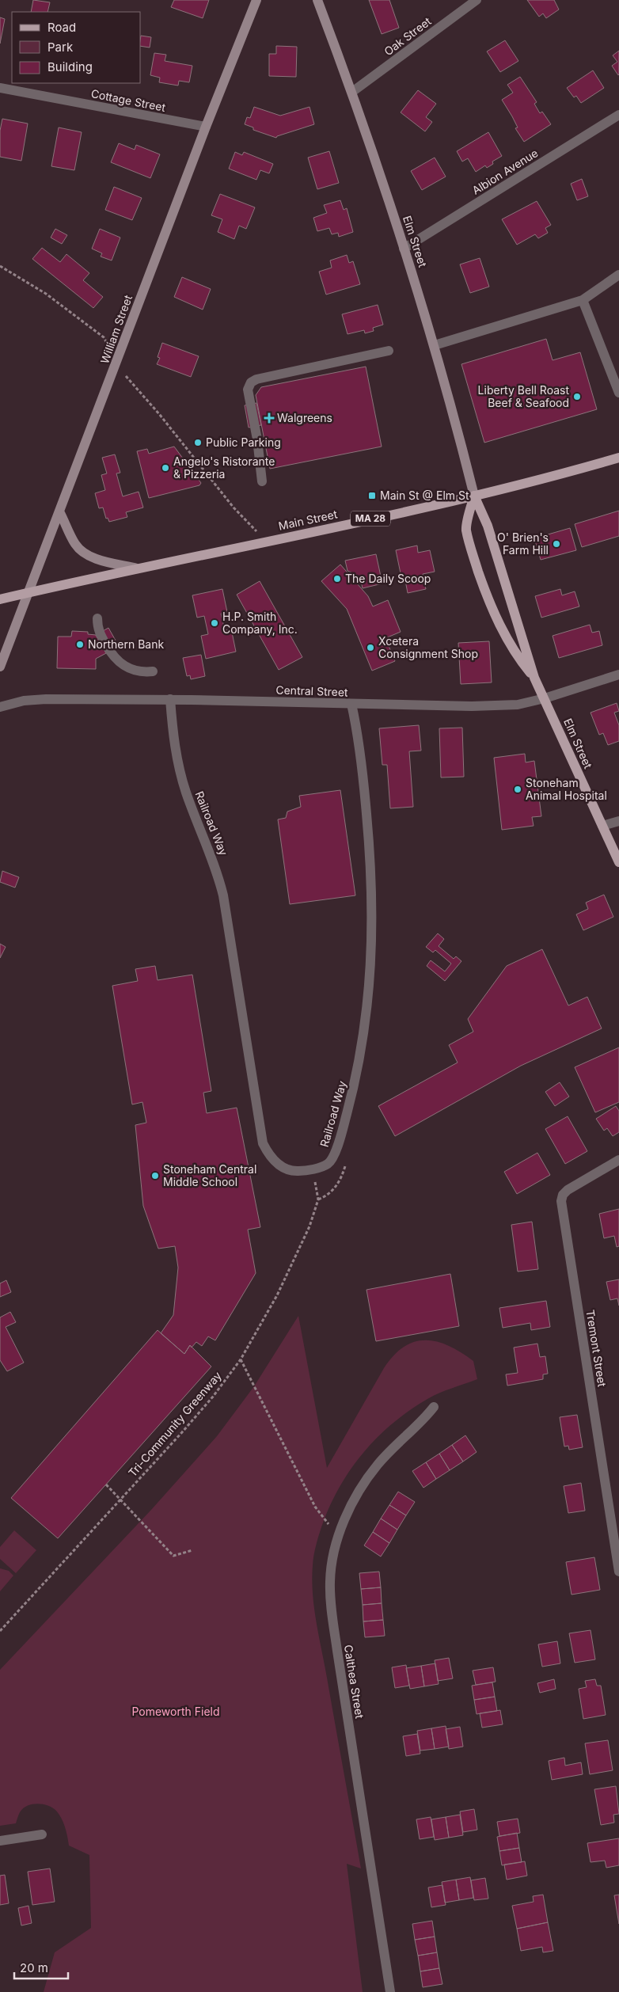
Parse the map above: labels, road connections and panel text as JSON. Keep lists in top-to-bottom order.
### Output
{
  "streets": {
    "main road": [
      "Elm Street",
      "William Street",
      "MA 28",
      "Main Street"
    ],
    "street": [
      "Oak Street",
      "Cottage Street",
      "Albion Avenue",
      "Central Street",
      "Railroad Way",
      "Tremont Street",
      "Calthea Street"
    ],
    "path": ["Tri-Community Greenway"]
  },
  "crossings": [
    ["Oak Street", "Elm Street"],
    ["Cottage Street", "William Street"],
    ["Albion Avenue", "Elm Street"],
    ["Elm Street", "Main Street"],
    ["Elm Street", "Central Street"],
    ["William Street", "Main Street"],
    ["Central Street", "Railroad Way"]
  ],
  "parks": ["Pomeworth Field"],
  "places": {
    "other": [
      "Liberty Bell Roast Beef & Seafood",
      "Public Parking",
      "Angelo's Ristorante & Pizzeria",
      "O' Brien's Farm Hill",
      "The Daily Scoop",
      "H.P. Smith Company, Inc.",
      "Northern Bank",
      "Xcetera Consignment Shop",
      "Stoneham Animal Hospital",
      "Stoneham Central Middle School"
    ],
    "health": ["Walgreens"],
    "transit": ["Main St @ Elm St"]
  },
  "legend": ["Road", "Park", "Building"],
  "scale_bar": "20 m"
}
